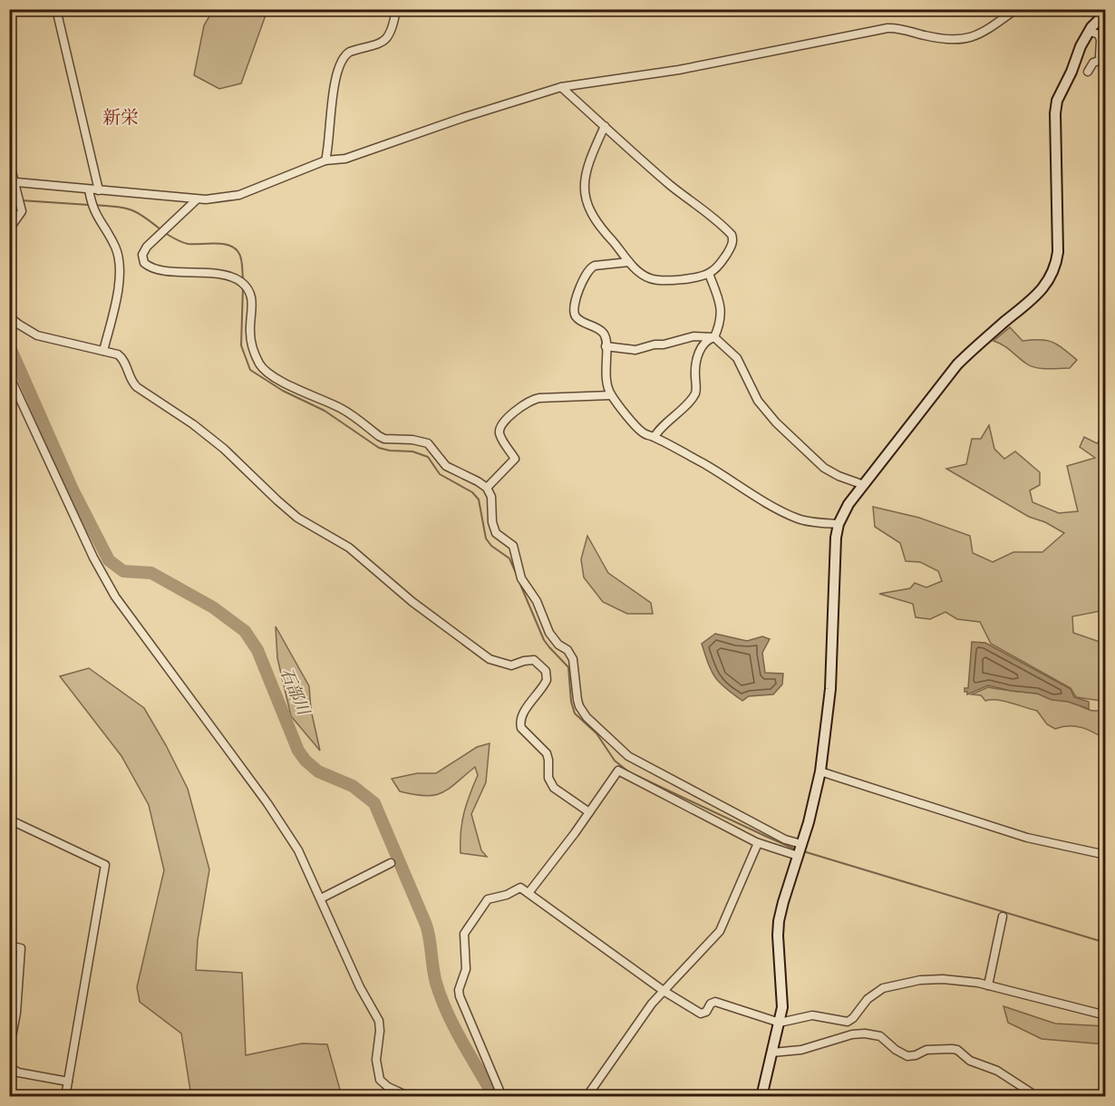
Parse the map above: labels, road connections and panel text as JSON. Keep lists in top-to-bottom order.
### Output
{
  "districts": ["新栄"],
  "water": ["石部川"]
}
